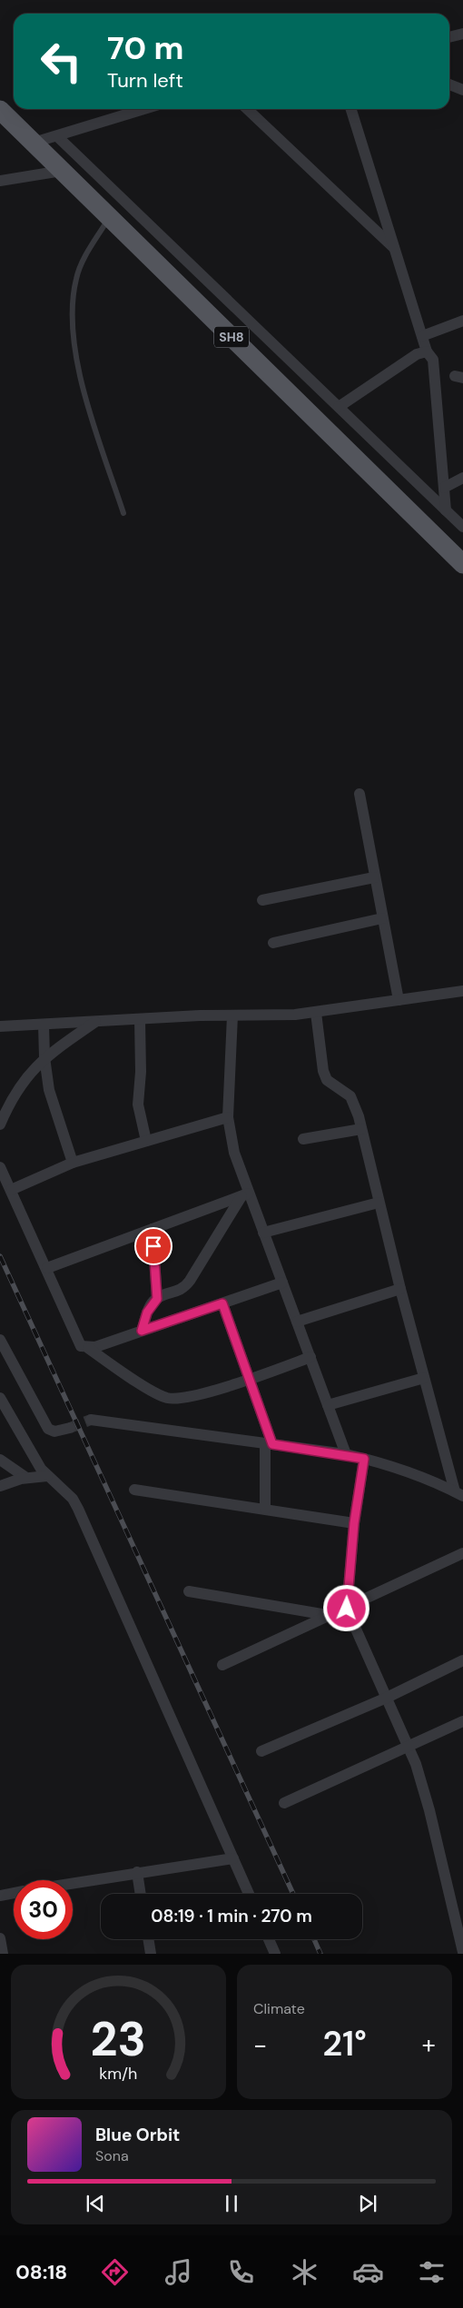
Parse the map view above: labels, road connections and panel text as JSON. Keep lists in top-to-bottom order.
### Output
{
  "streets": {
    "main road": ["SH8"]
  },
  "page": {
    "turn": ["70 m", "Turn left"],
    "limit": "30",
    "trip": "08:19 · 1 min · 270 m",
    "tile": "Climate",
    "heat": ["−", "21°", "+"],
    "song": ["Blue Orbit", "Sona"],
    "tabs": "08:18",
    "gauge": ["23", "km/h"]
  }
}
